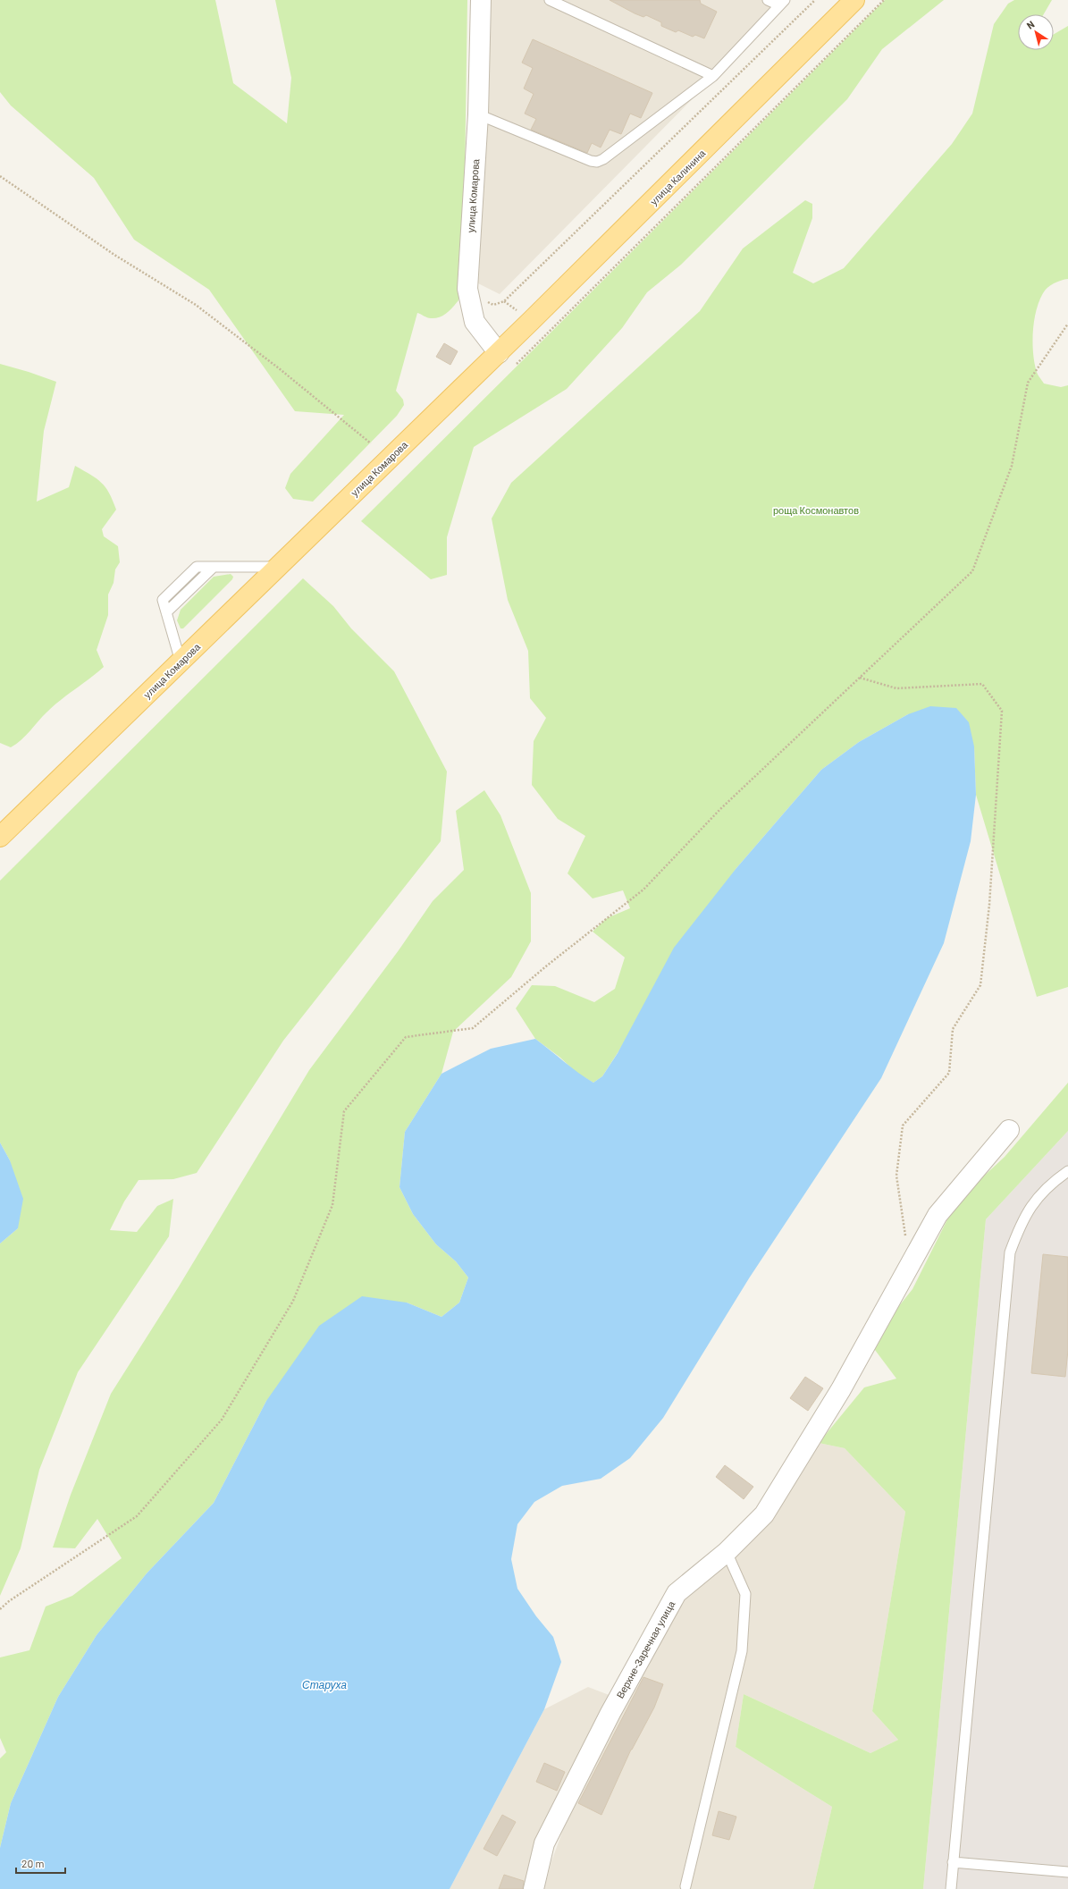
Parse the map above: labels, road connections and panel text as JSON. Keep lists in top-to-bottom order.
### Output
{
  "streets": {
    "main road": ["улица Калинина", "улица Комарова"],
    "street": ["Верхне-Заречная улица"]
  },
  "crossings": [
    ["улица Калинина", "улица Комарова"]
  ],
  "water": ["Старуха"],
  "parks": ["роща Космонавтов"],
  "scale_bar": "20 m",
  "north": "top left"
}
